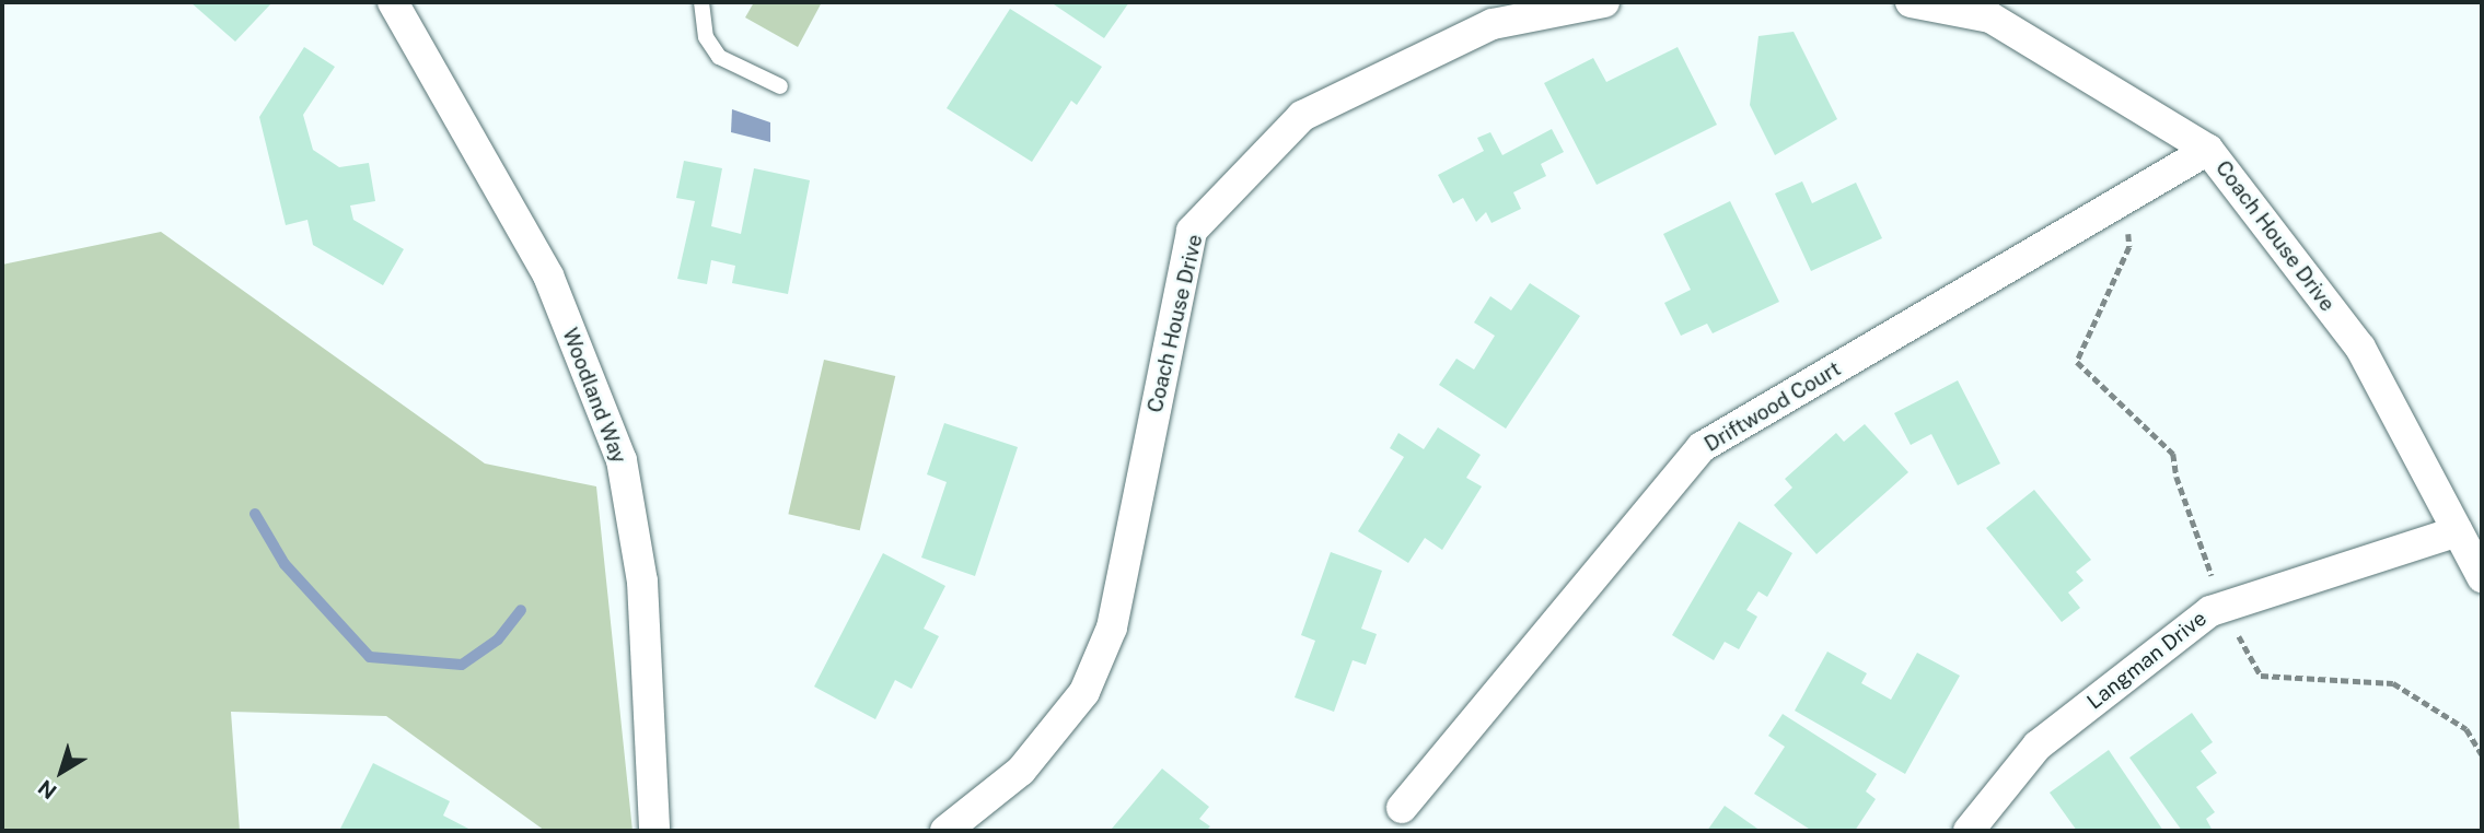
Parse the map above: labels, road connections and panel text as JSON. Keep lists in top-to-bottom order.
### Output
{
  "streets": {
    "street": [
      "Coach House Drive",
      "Woodland Way",
      "Driftwood Court",
      "Langman Drive"
    ]
  },
  "crossings": [
    ["Coach House Drive", "Driftwood Court"],
    ["Coach House Drive", "Langman Drive"]
  ],
  "north": "bottom left"
}
